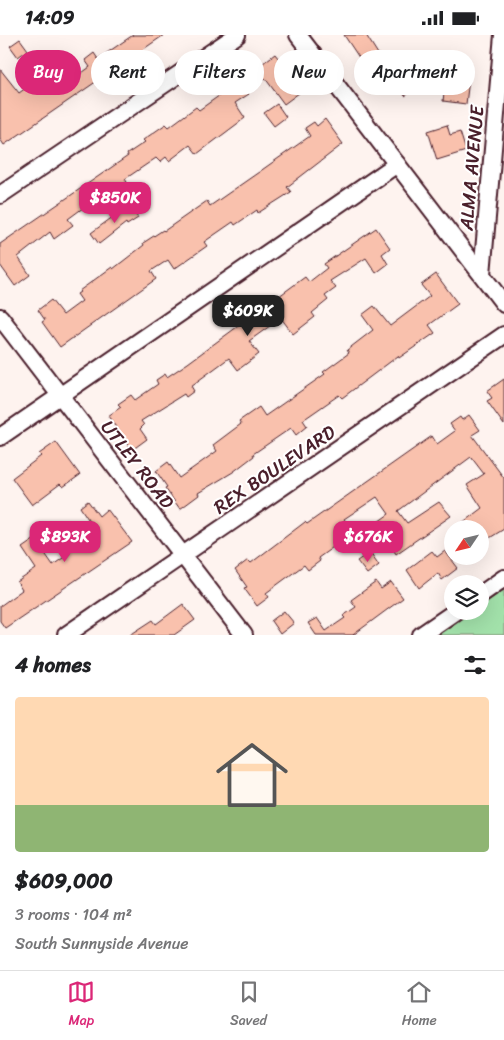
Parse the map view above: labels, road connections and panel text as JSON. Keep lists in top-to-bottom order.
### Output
{
  "streets": {
    "street": ["ALMA AVENUE", "UTLEY ROAD", "REX BOULEVARD"]
  },
  "crossings": [
    ["UTLEY ROAD", "REX BOULEVARD"]
  ],
  "north": "bottom left",
  "page": {
    "status": "14:09",
    "chip": [
      "Buy",
      "Rent",
      "Filters",
      "New",
      "Apartment"
    ],
    "price": [
      "$850K",
      "$609K",
      "$893K",
      "$676K"
    ],
    "heading": "4 homes",
    "list": [
      {
        "name": "$609,000",
        "note": "3 rooms · 104 m² · South Sunnyside Avenue"
      }
    ],
    "tabs": ["Map", "Saved", "Home"]
  }
}
